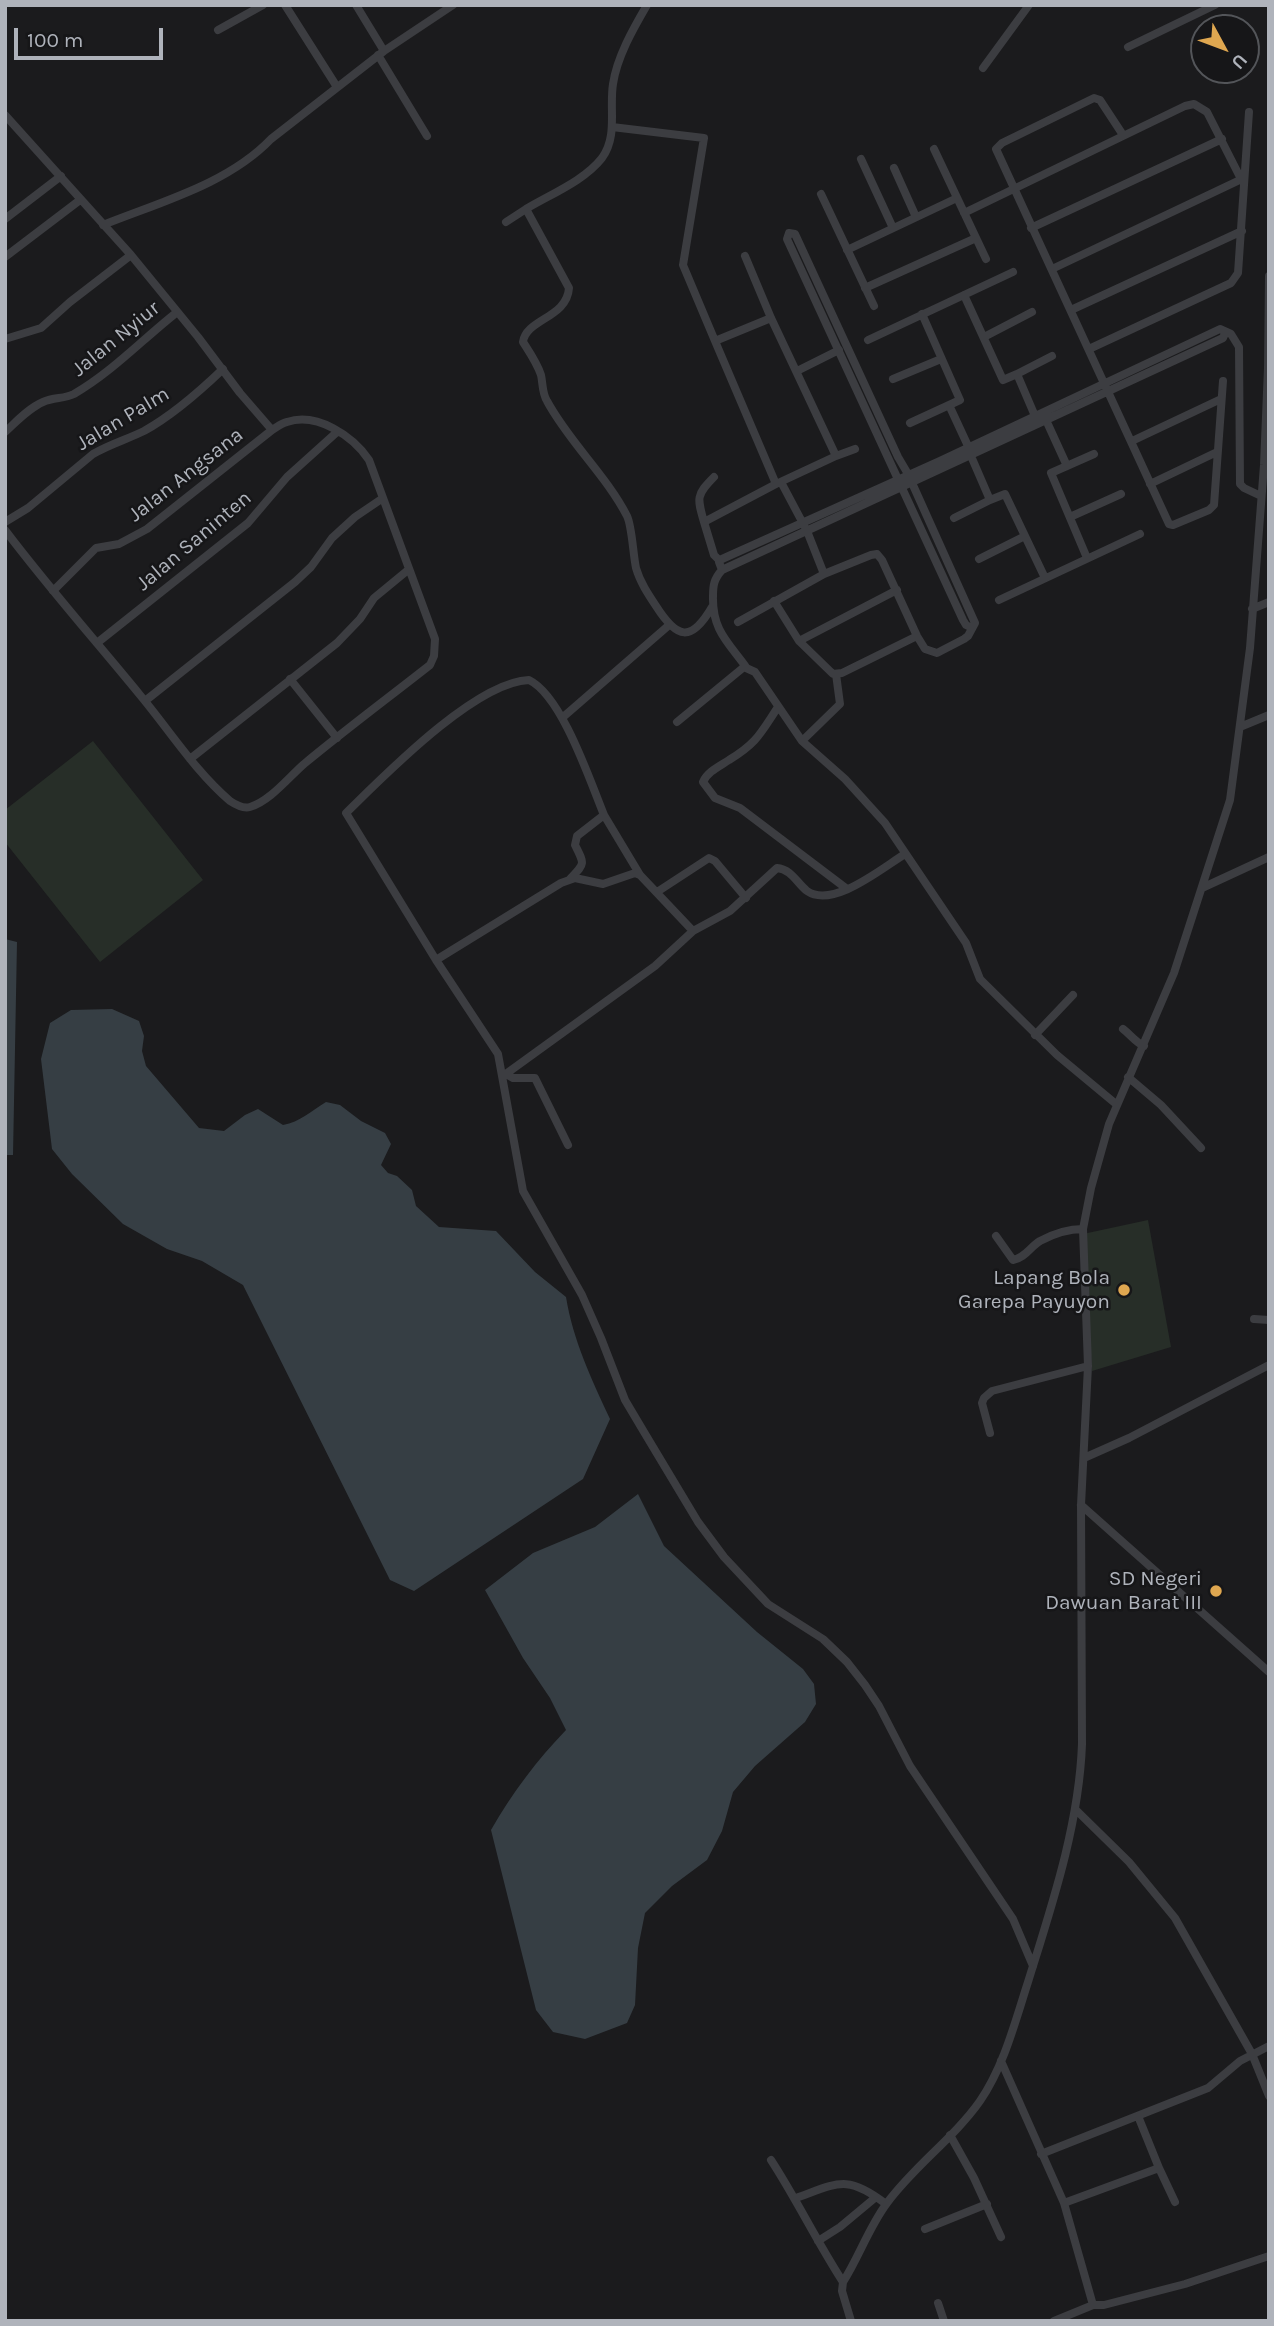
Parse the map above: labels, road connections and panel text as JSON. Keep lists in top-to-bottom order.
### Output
{
  "streets": {
    "street": [
      "Jalan Nyiur",
      "Jalan Palm",
      "Jalan Angsana",
      "Jalan Saninten"
    ]
  },
  "places": ["Lapang Bola Garepa Payuyon", "SD Negeri Dawuan Barat III"],
  "scale_bar": "100 m",
  "north": "bottom right"
}
